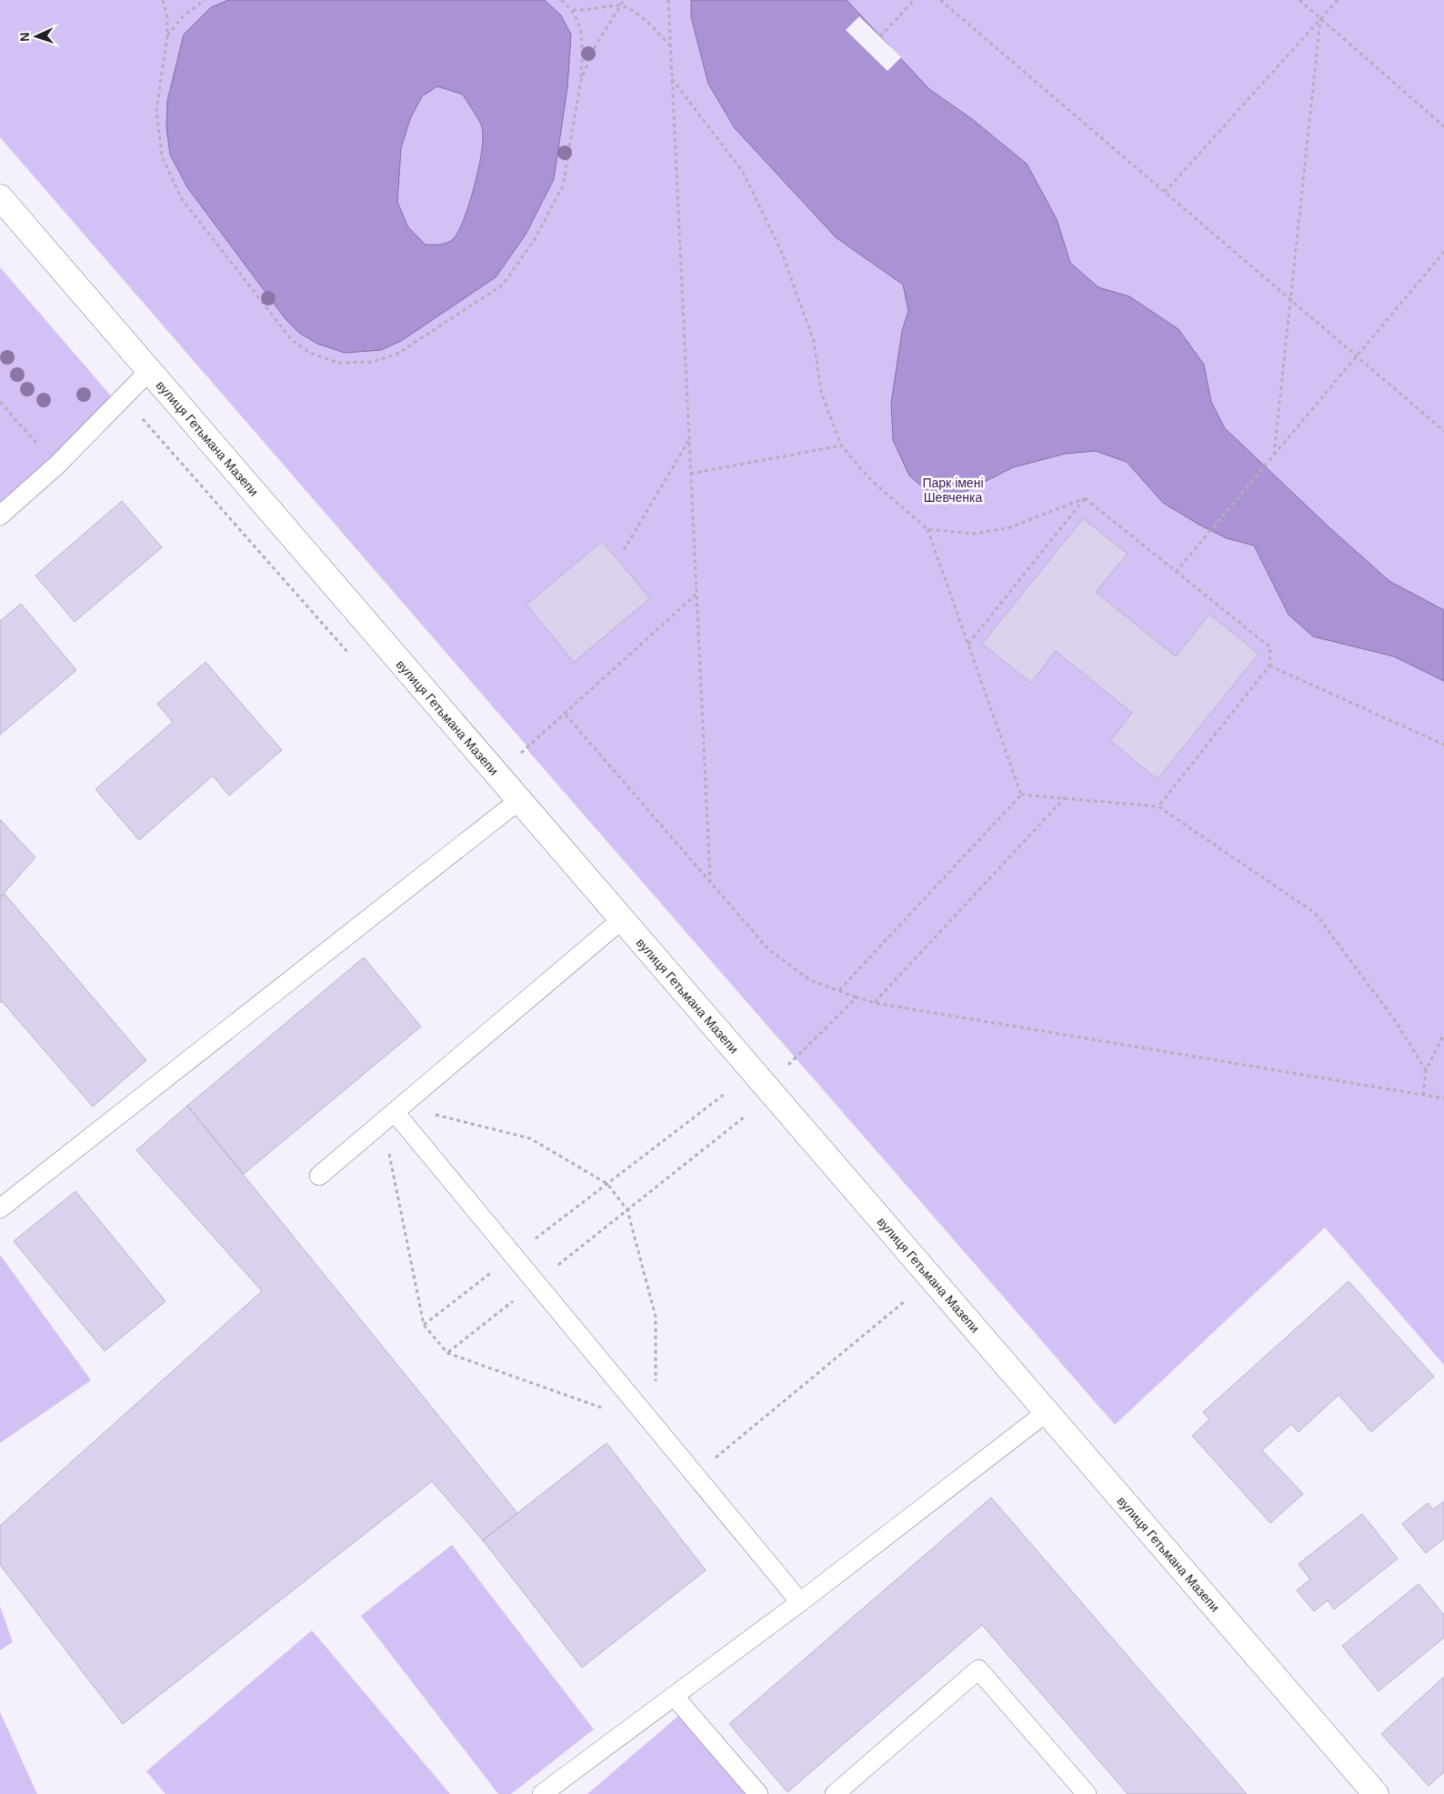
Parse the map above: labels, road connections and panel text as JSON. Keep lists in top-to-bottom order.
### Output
{
  "streets": {
    "main road": ["вулиця Гетьмана Мазепи"]
  },
  "parks": ["Парк імені Шевченка"],
  "north": "left"
}
